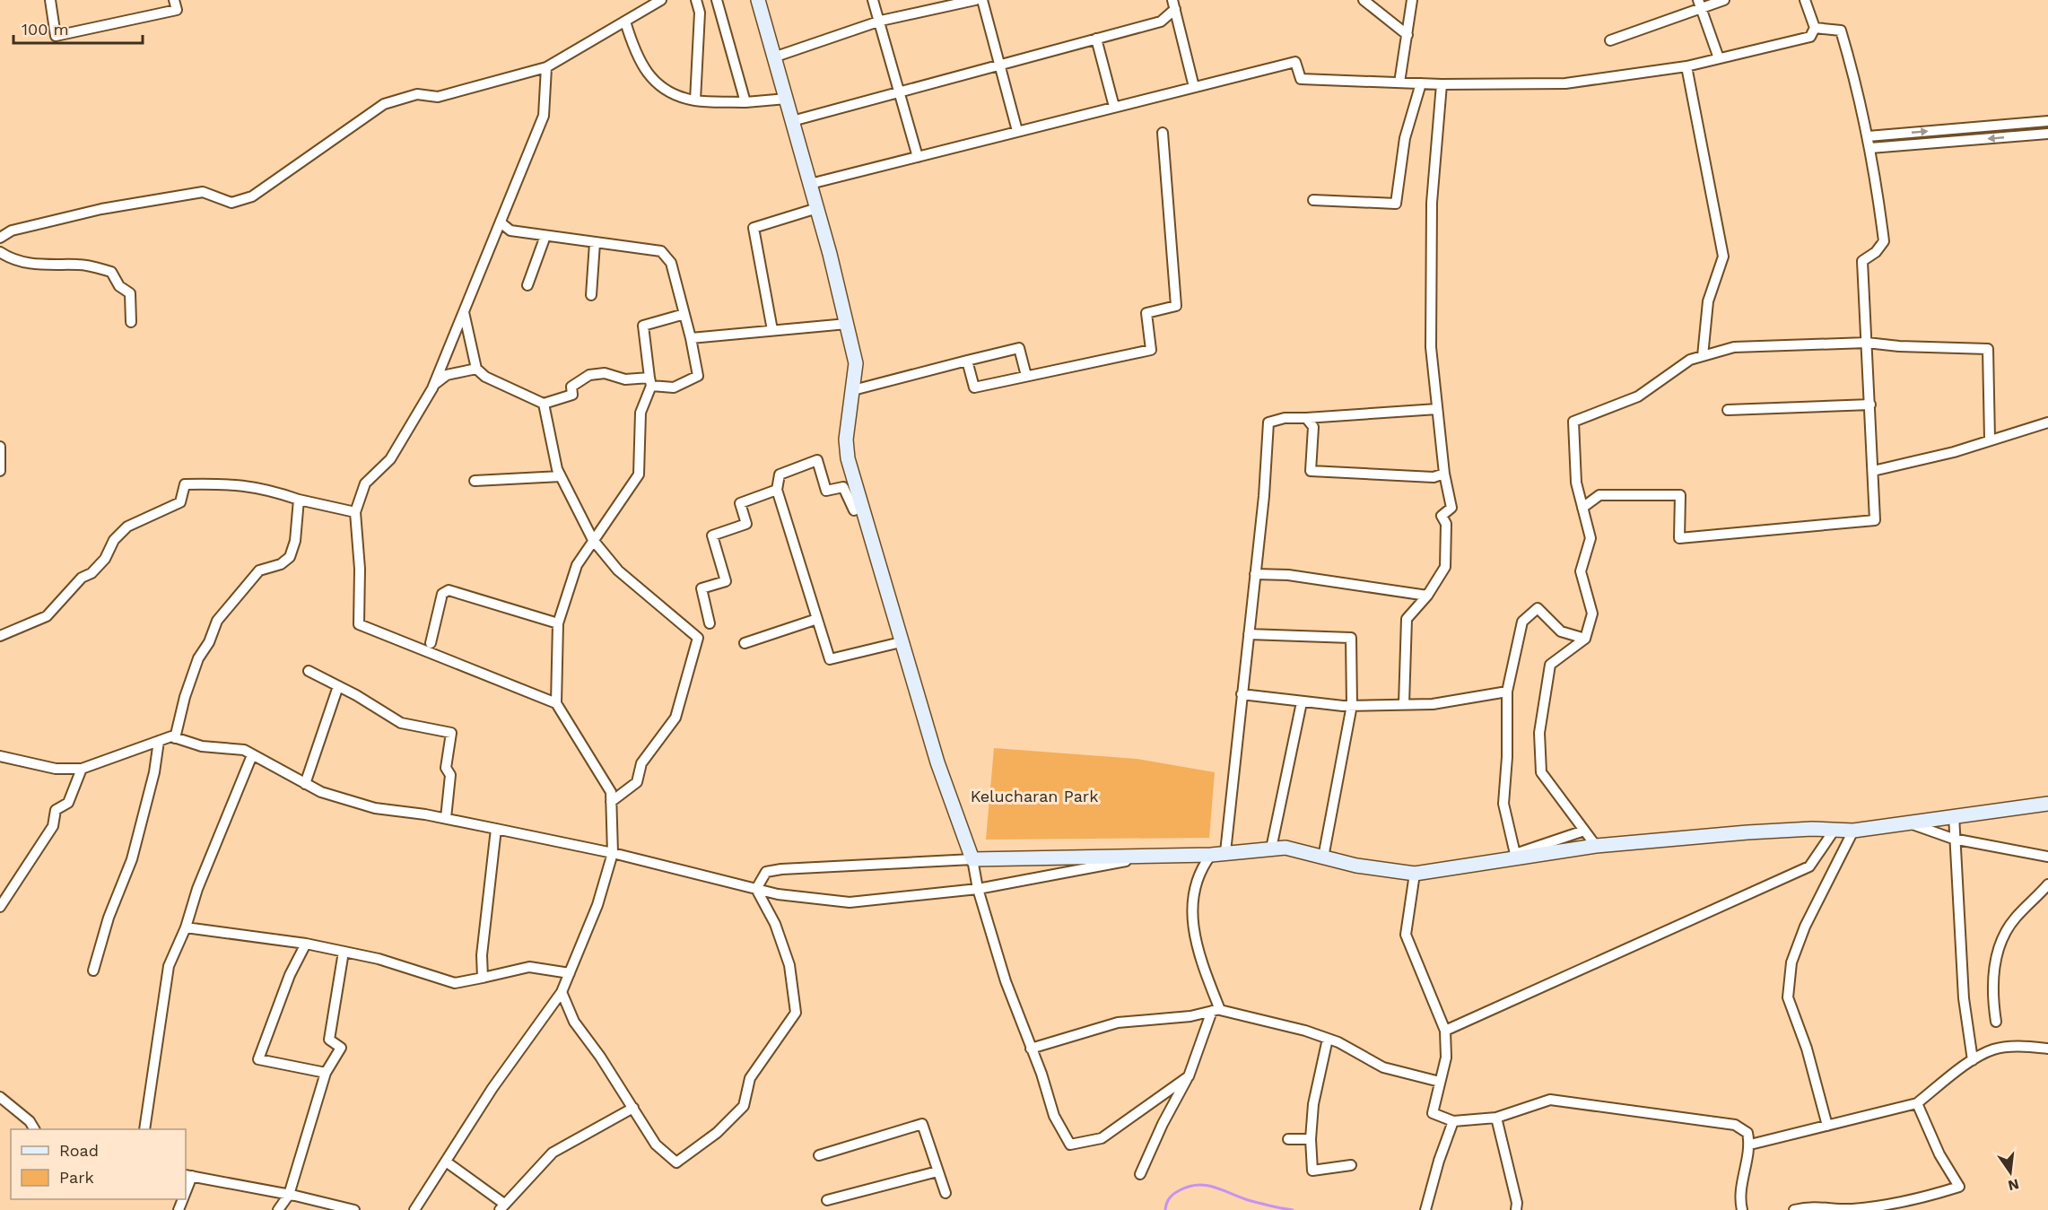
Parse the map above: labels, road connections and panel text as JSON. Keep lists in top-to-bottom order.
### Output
{
  "parks": ["Kelucharan Park"],
  "legend": ["Road", "Park"],
  "scale_bar": "100 m",
  "north": "bottom"
}
